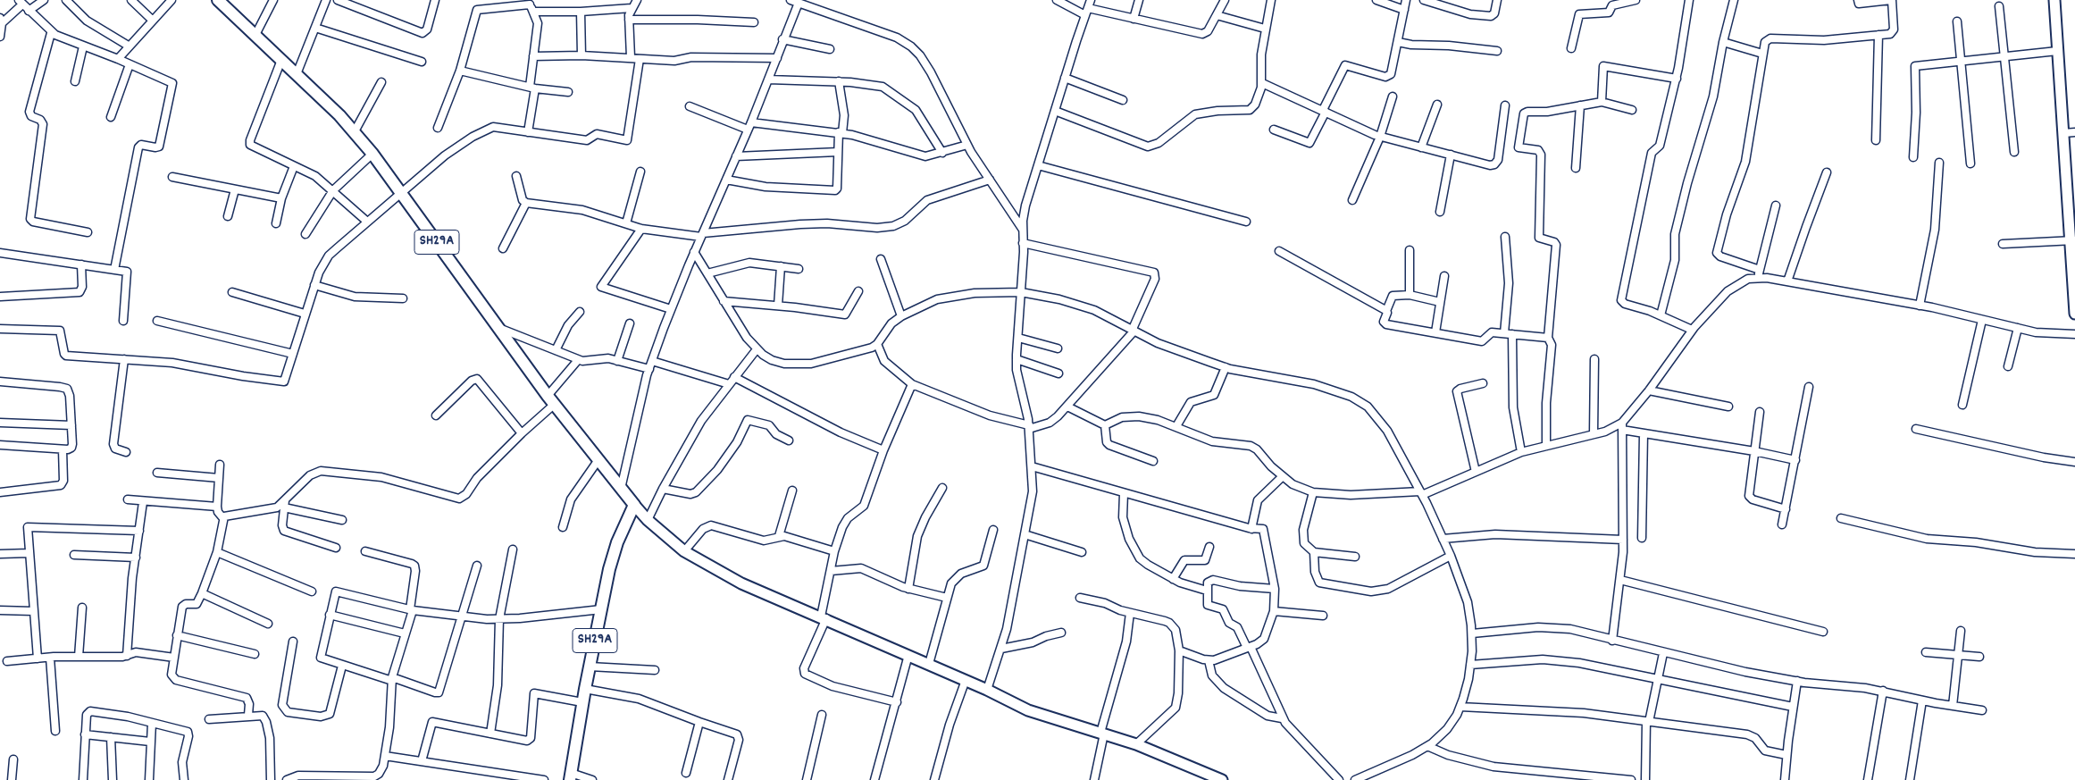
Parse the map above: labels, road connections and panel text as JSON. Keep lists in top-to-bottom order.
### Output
{
  "streets": {
    "main road": ["SH29A"]
  }
}
